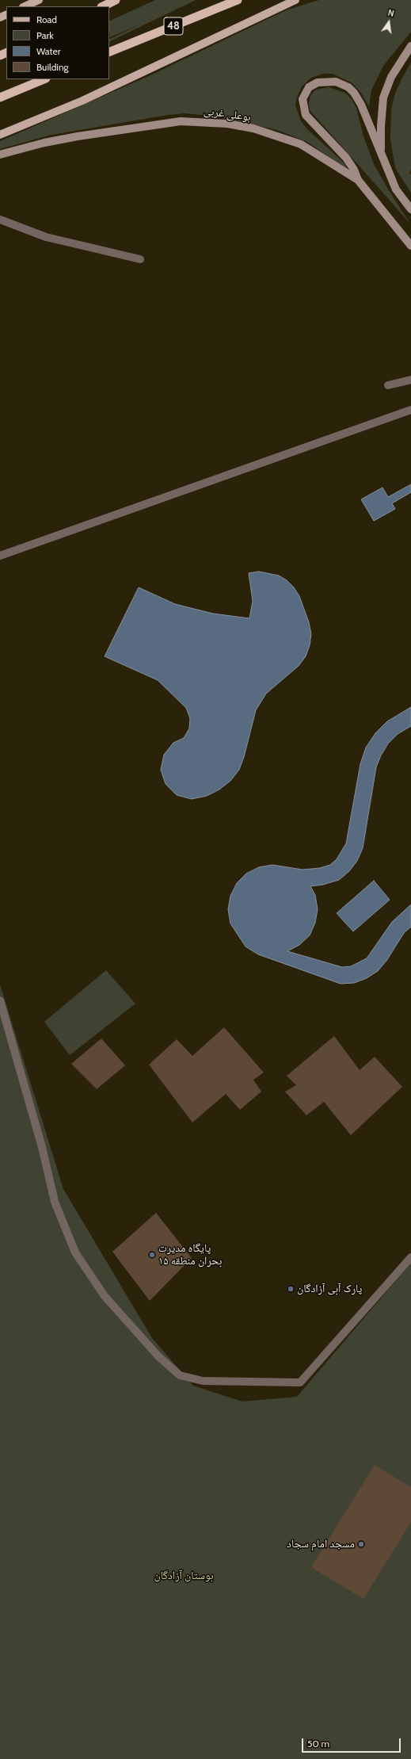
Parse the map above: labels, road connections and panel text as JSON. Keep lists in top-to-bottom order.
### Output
{
  "streets": {
    "highway": ["48"],
    "main road": ["بوعلی غربی"]
  },
  "parks": ["بوستان آزادگان"],
  "places": ["پایگاه مدیرت بحران منطقه ۱۵", "پارک آبی آزادگان", "مسجد امام سجاد"],
  "legend": [
    "Road",
    "Park",
    "Water",
    "Building"
  ],
  "scale_bar": "50 m",
  "north": "top"
}
